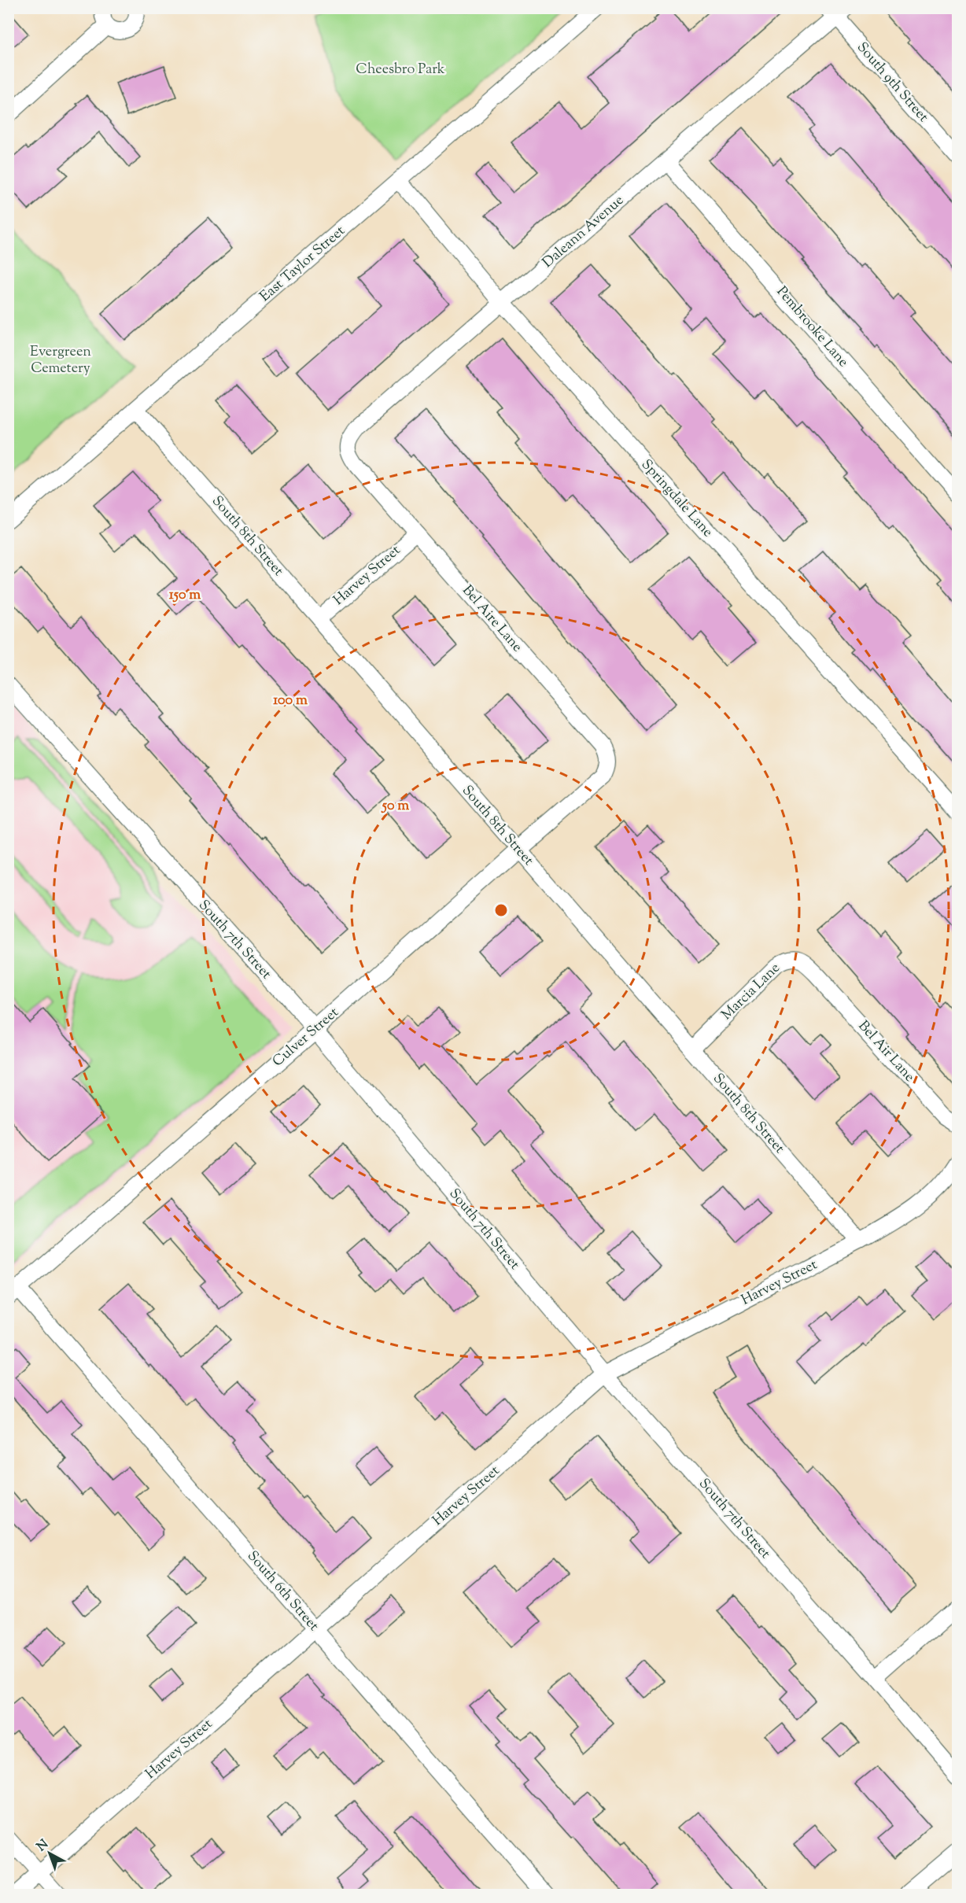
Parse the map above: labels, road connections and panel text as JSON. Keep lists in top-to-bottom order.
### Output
{
  "streets": {
    "street": [
      "South 9th Street",
      "Daleann Avenue",
      "East Taylor Street",
      "Pembrooke Lane",
      "Springdale Lane",
      "South 8th Street",
      "Harvey Street",
      "Bel Aire Lane",
      "South 7th Street",
      "Marcia Lane",
      "Culver Street",
      "Bel Air Lane",
      "South 6th Street"
    ]
  },
  "crossings": [
    ["South 9th Street", "Daleann Avenue"],
    ["Daleann Avenue", "Pembrooke Lane"],
    ["Daleann Avenue", "Springdale Lane"],
    ["Daleann Avenue", "Bel Aire Lane"],
    ["East Taylor Street", "Springdale Lane"],
    ["East Taylor Street", "South 8th Street"],
    ["South 8th Street", "Harvey Street"],
    ["South 8th Street", "Marcia Lane"],
    ["South 8th Street", "Culver Street"],
    ["Harvey Street", "Bel Aire Lane"],
    ["Harvey Street", "South 7th Street"],
    ["Harvey Street", "South 6th Street"],
    ["Bel Aire Lane", "Culver Street"],
    ["South 7th Street", "Culver Street"],
    ["Marcia Lane", "Bel Air Lane"],
    ["Culver Street", "South 6th Street"]
  ],
  "parks": ["Cheesbro Park", "Evergreen Cemetery"],
  "north": "top left",
  "rings": ["150 m", "100 m", "50 m"]
}
